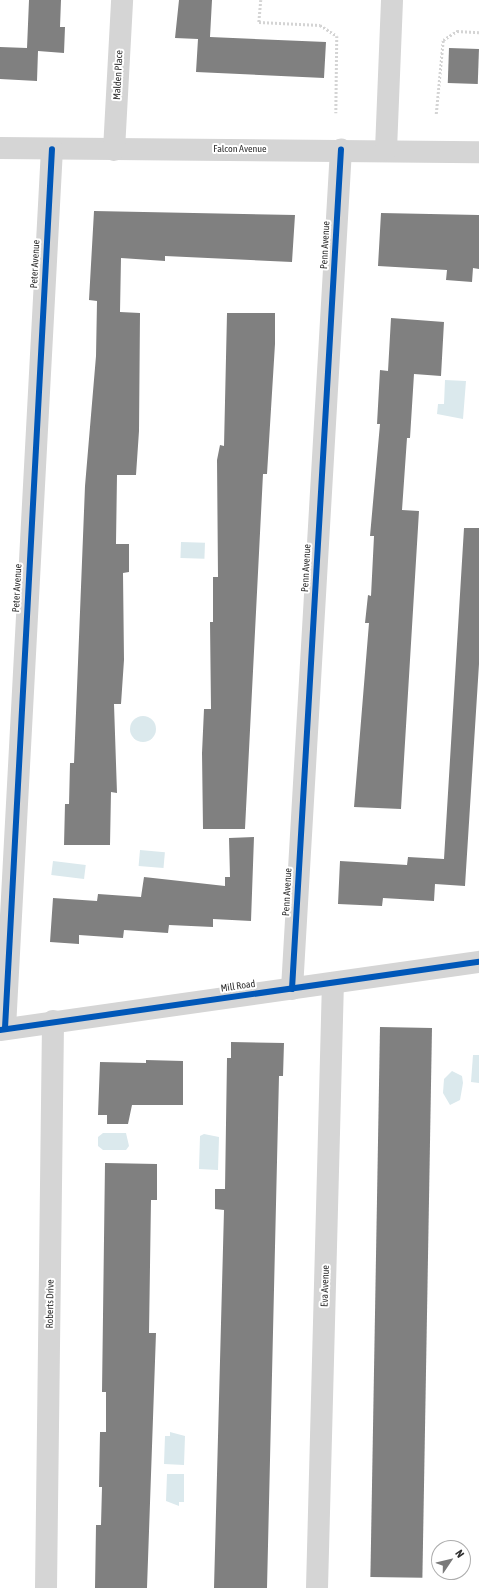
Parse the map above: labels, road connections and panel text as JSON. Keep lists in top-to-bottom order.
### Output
{
  "streets": {
    "street": [
      "Malden Place",
      "Falcon Avenue",
      "Penn Avenue",
      "Peter Avenue",
      "Mill Road",
      "Eva Avenue",
      "Roberts Drive"
    ]
  },
  "crossings": [
    ["Malden Place", "Falcon Avenue"],
    ["Falcon Avenue", "Penn Avenue"],
    ["Falcon Avenue", "Peter Avenue"],
    ["Penn Avenue", "Mill Road"],
    ["Peter Avenue", "Mill Road"],
    ["Mill Road", "Eva Avenue"],
    ["Mill Road", "Roberts Drive"]
  ],
  "north": "top right"
}
